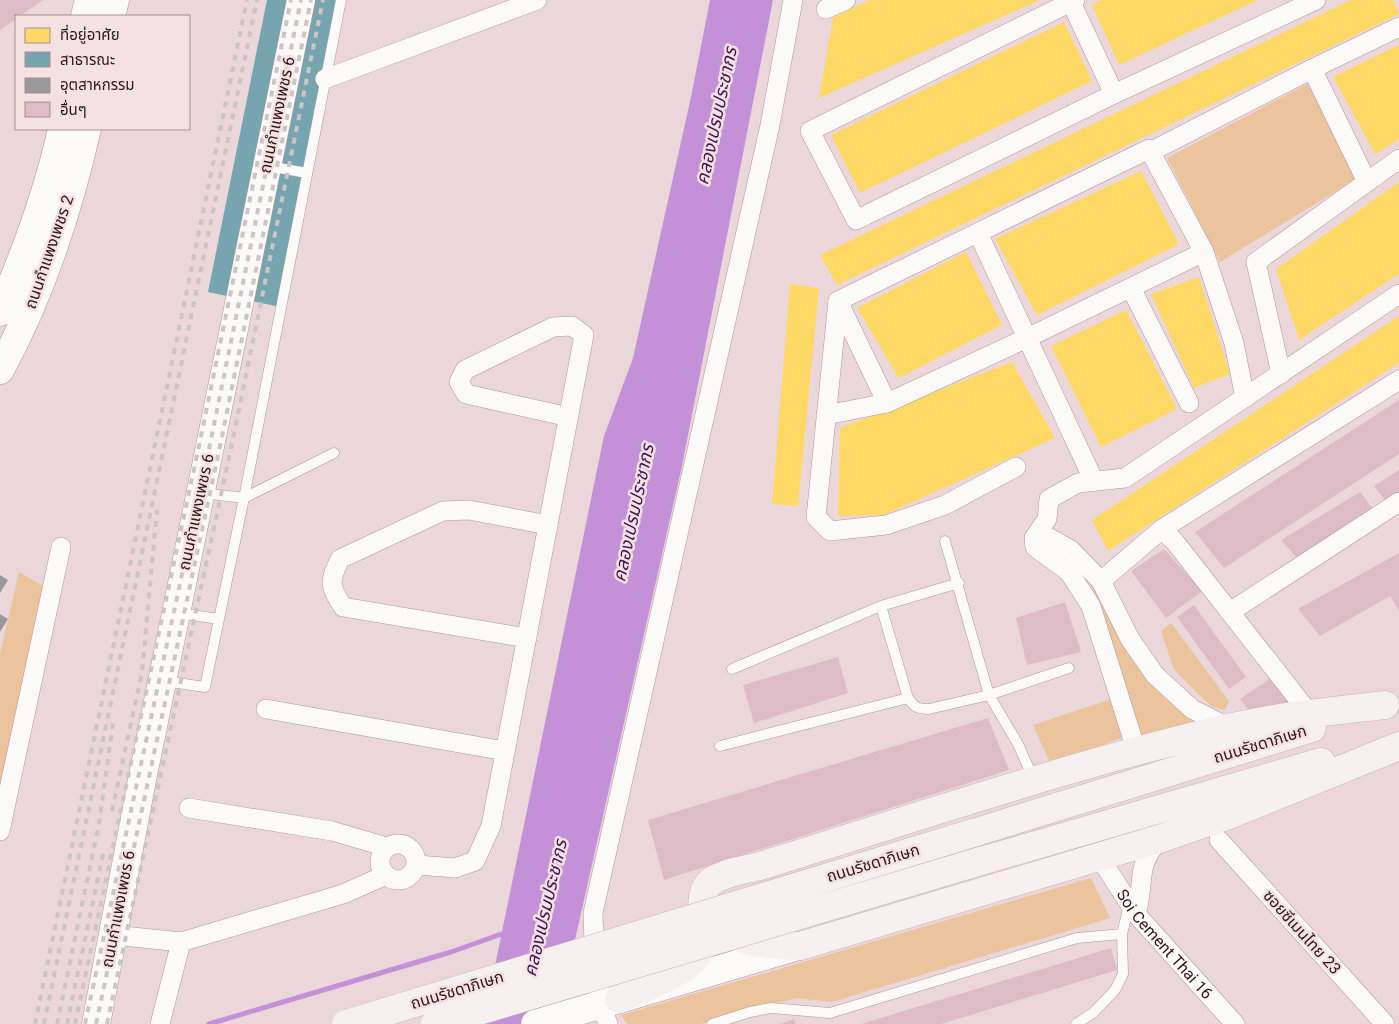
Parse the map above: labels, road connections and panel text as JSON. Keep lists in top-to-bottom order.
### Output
{
  "streets": {
    "main road": ["ถนนรัชดาภิเษก"],
    "street": [
      "ถนนกำแพงเพชร 6",
      "ถนนกำแพงเพชร 2",
      "ซอยซีเมนไทย 23",
      "Soi Cement Thai 16"
    ]
  },
  "water": ["คลองเปรมประชากร"],
  "legend": [
    "ที่อยู่อาศัย",
    "สาธารณะ",
    "อุตสาหกรรม",
    "อื่นๆ"
  ]
}
